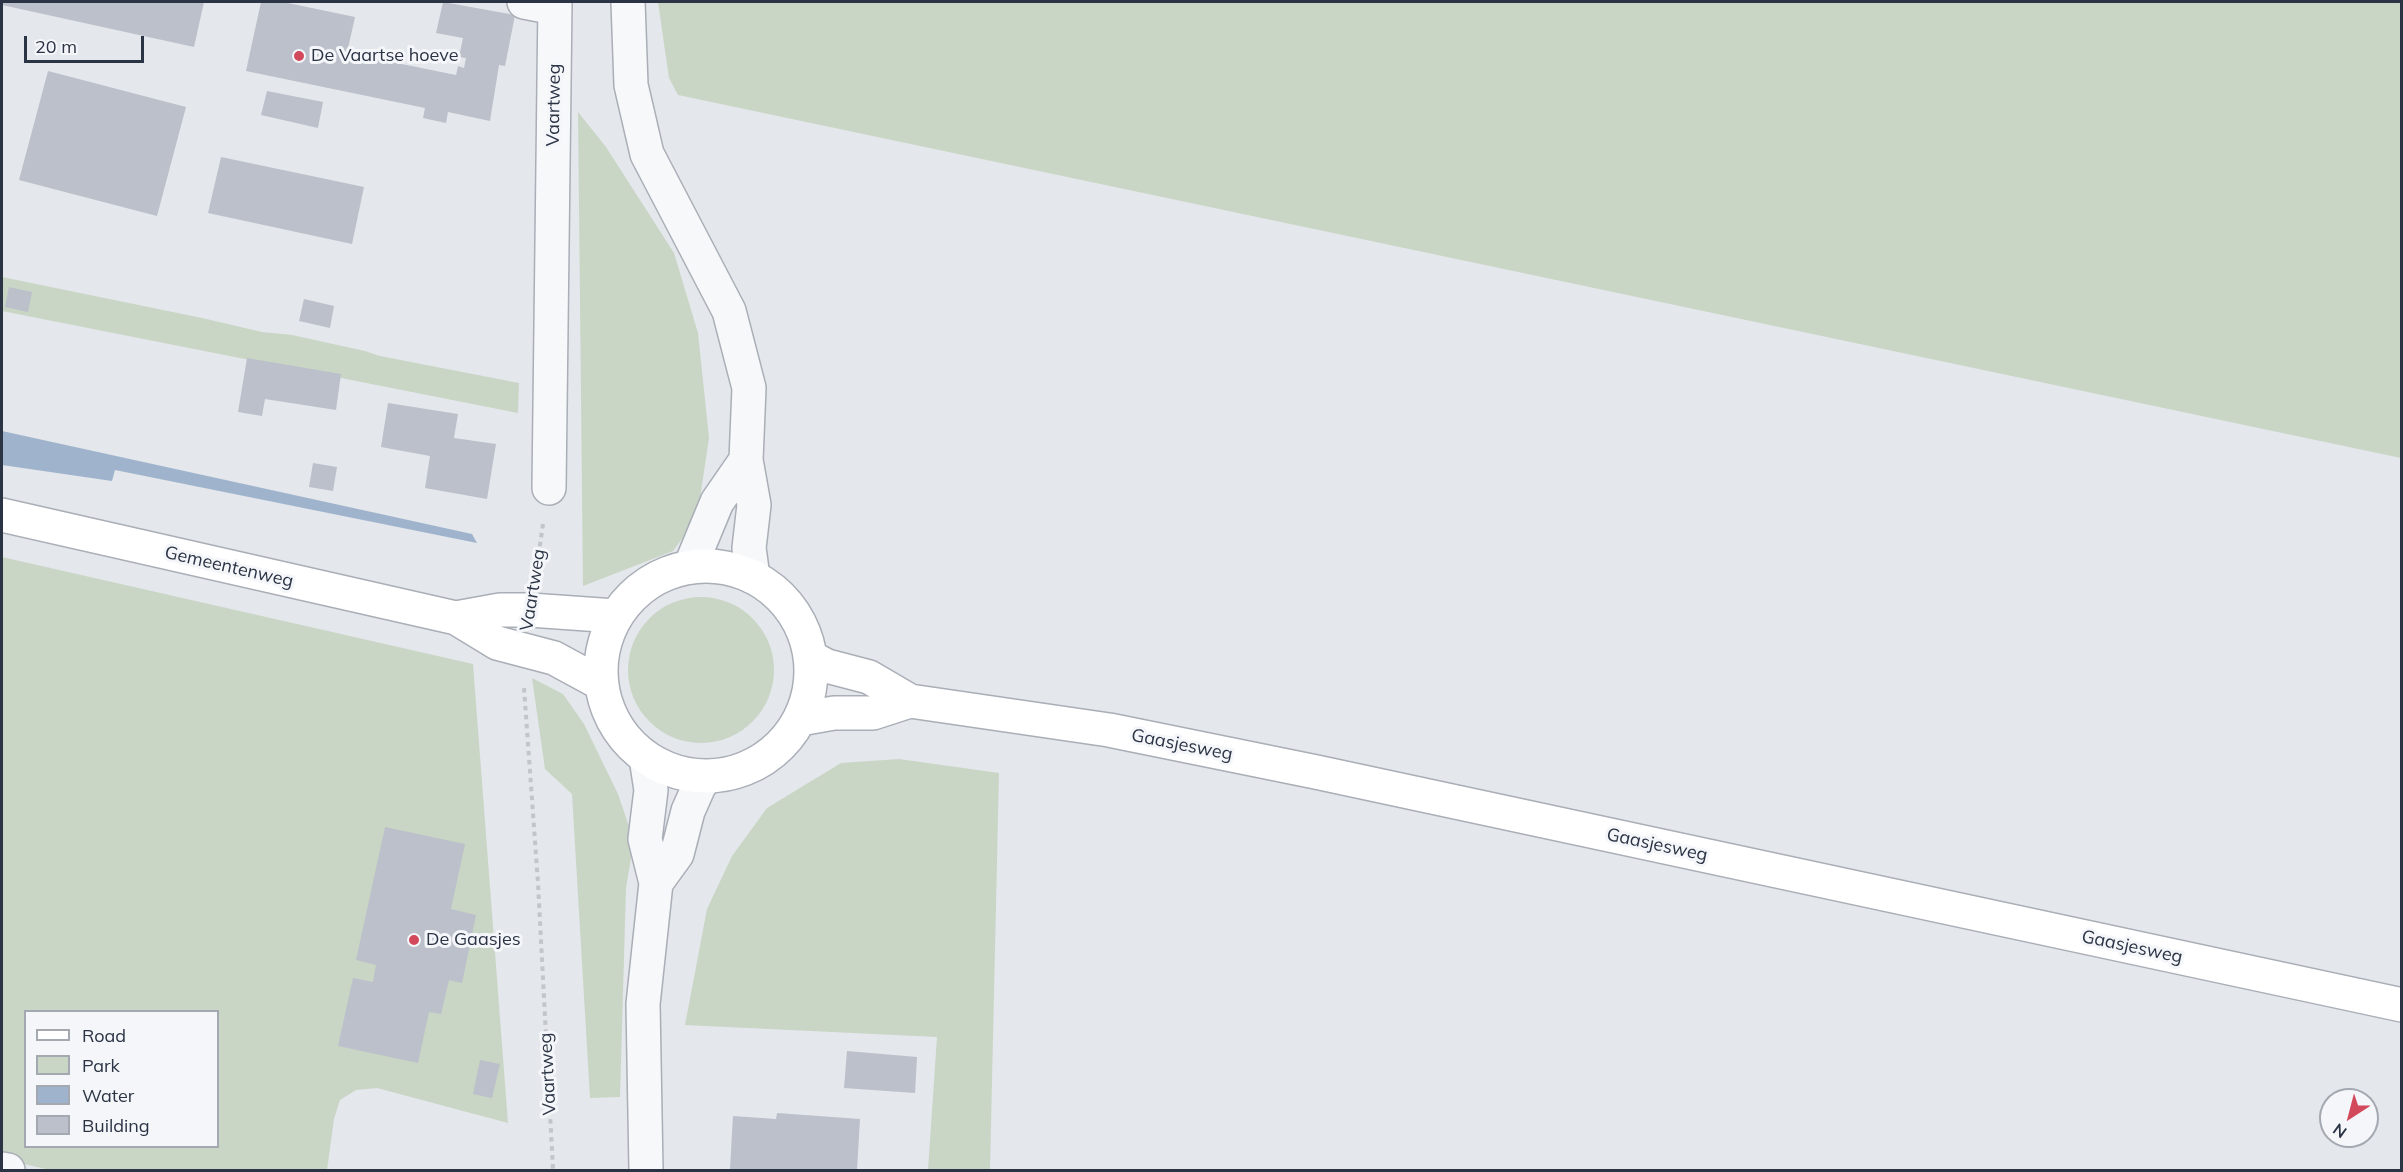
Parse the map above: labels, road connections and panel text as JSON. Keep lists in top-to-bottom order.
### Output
{
  "streets": {
    "main road": ["Gemeentenweg", "Gaasjesweg"],
    "street": ["Vaartweg"]
  },
  "crossings": [
    ["Vaartweg", "Gemeentenweg"],
    ["Gemeentenweg", "Gaasjesweg"]
  ],
  "places": ["De Vaartse hoeve", "De Gaasjes"],
  "legend": [
    "Road",
    "Park",
    "Water",
    "Building"
  ],
  "scale_bar": "20 m",
  "north": "bottom left"
}
